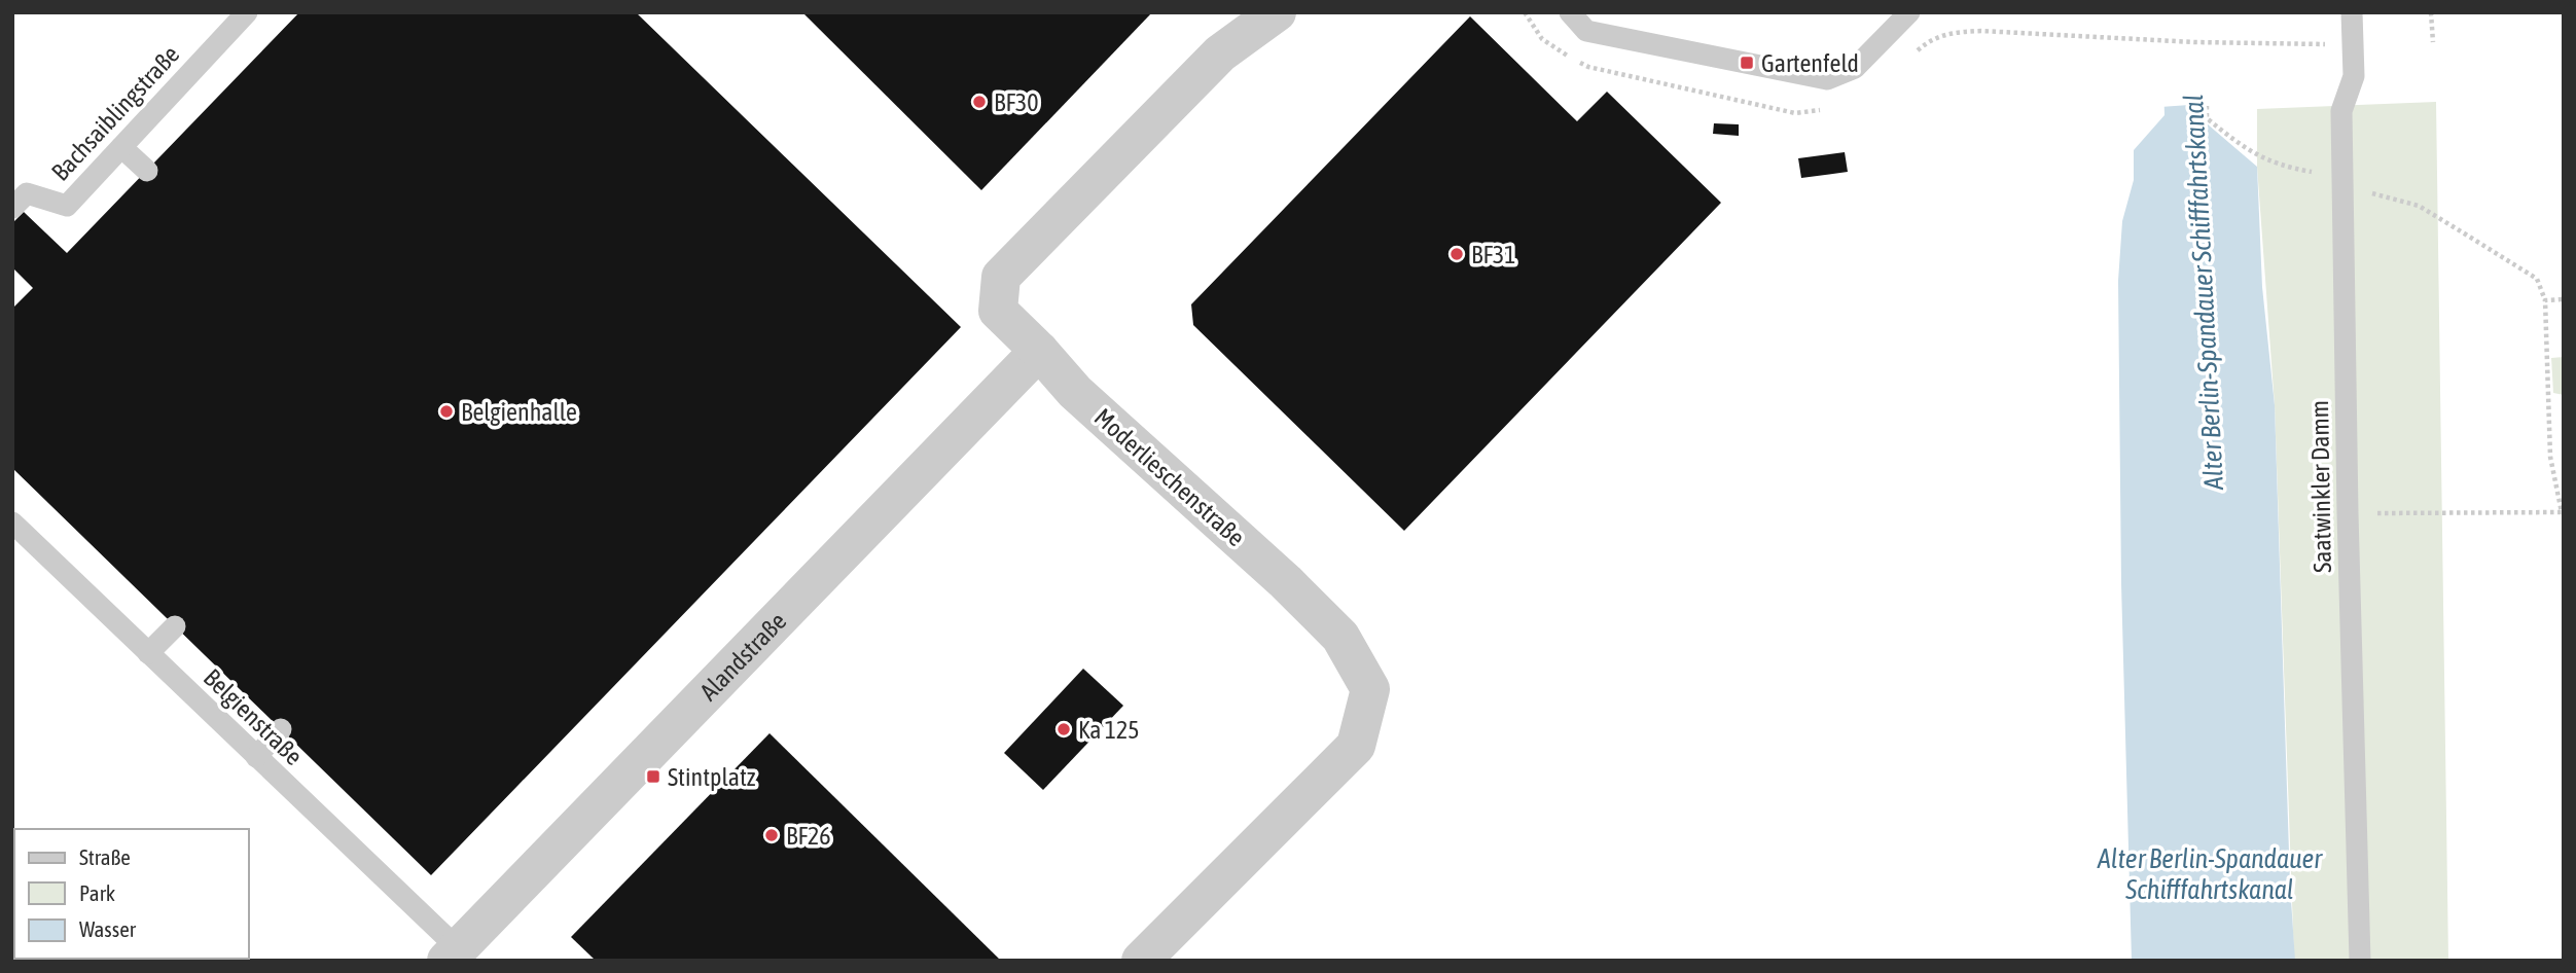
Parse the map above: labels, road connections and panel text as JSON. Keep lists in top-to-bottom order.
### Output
{
  "streets": {
    "street": ["Moderlieschenstraße", "Alandstraße"],
    "lane": ["Bachsaiblingstraße", "Saatwinkler Damm", "Belgienstraße"]
  },
  "crossings": [
    ["Moderlieschenstraße", "Alandstraße"],
    ["Alandstraße", "Belgienstraße"]
  ],
  "water": ["Alter Berlin-Spandauer Schifffahrtskanal"],
  "places": {
    "transit": ["Gartenfeld", "Stintplatz"],
    "other": [
      "BF30",
      "BF31",
      "Belgienhalle",
      "Ka 125",
      "BF26"
    ]
  },
  "legend": ["Straße", "Park", "Wasser"]
}
